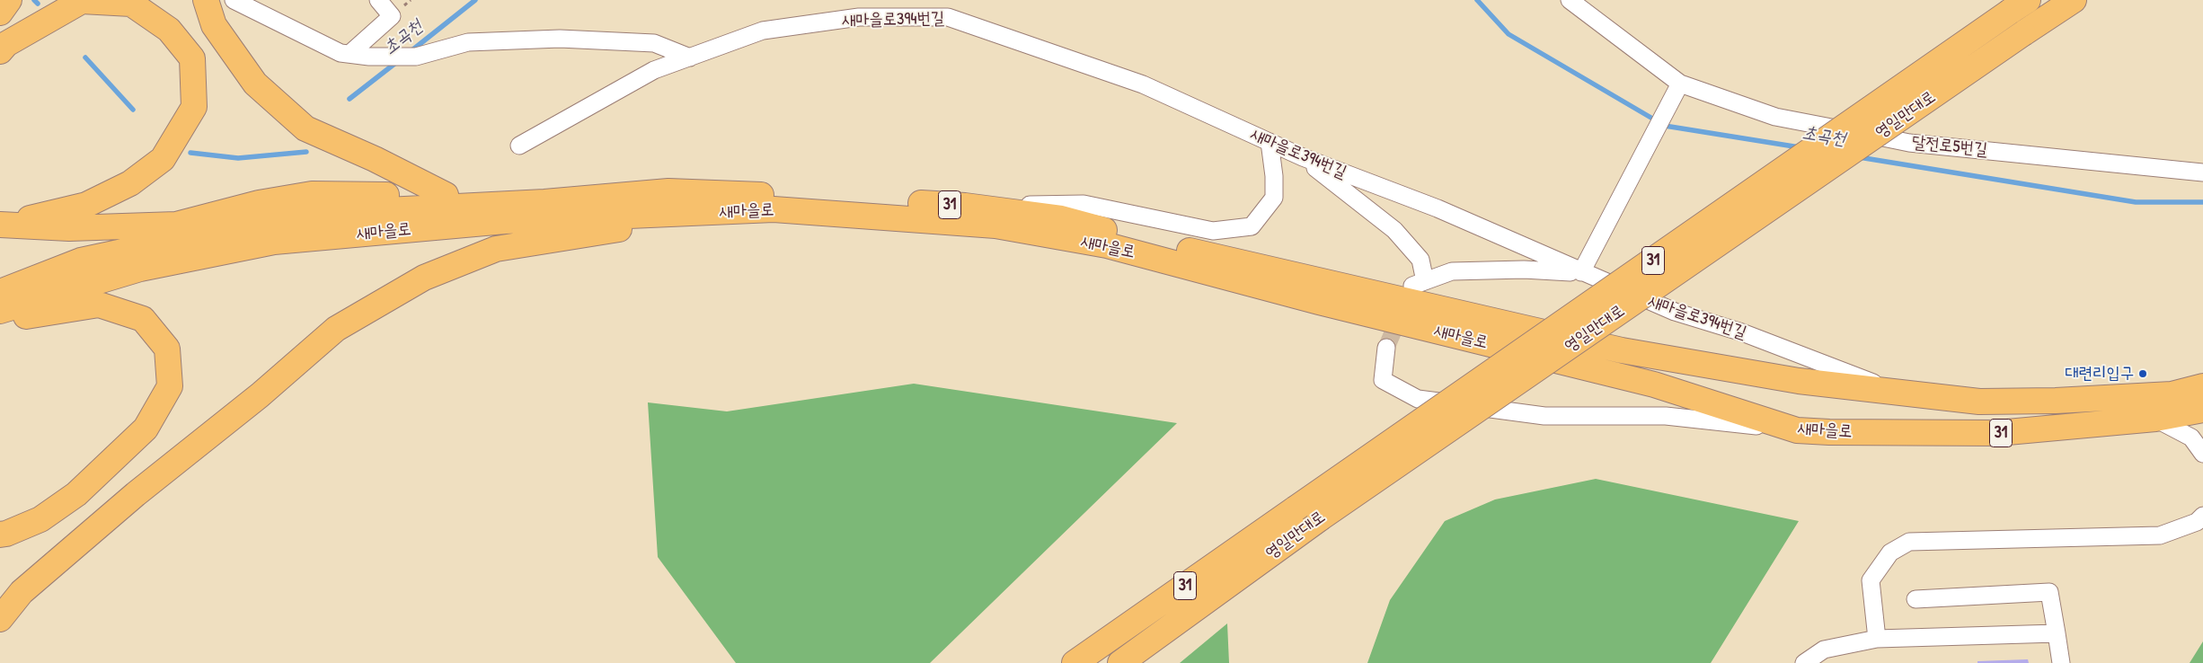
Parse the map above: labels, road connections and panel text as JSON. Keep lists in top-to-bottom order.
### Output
{
  "streets": {
    "main road": ["영일만대로", "31", "새마을로"],
    "street": ["새마을로394번길", "달전로5번길"]
  },
  "crossings": [
    ["새마을로394번길", "새마을로"]
  ],
  "water": ["초곡천"],
  "places": ["대련리입구"]
}
